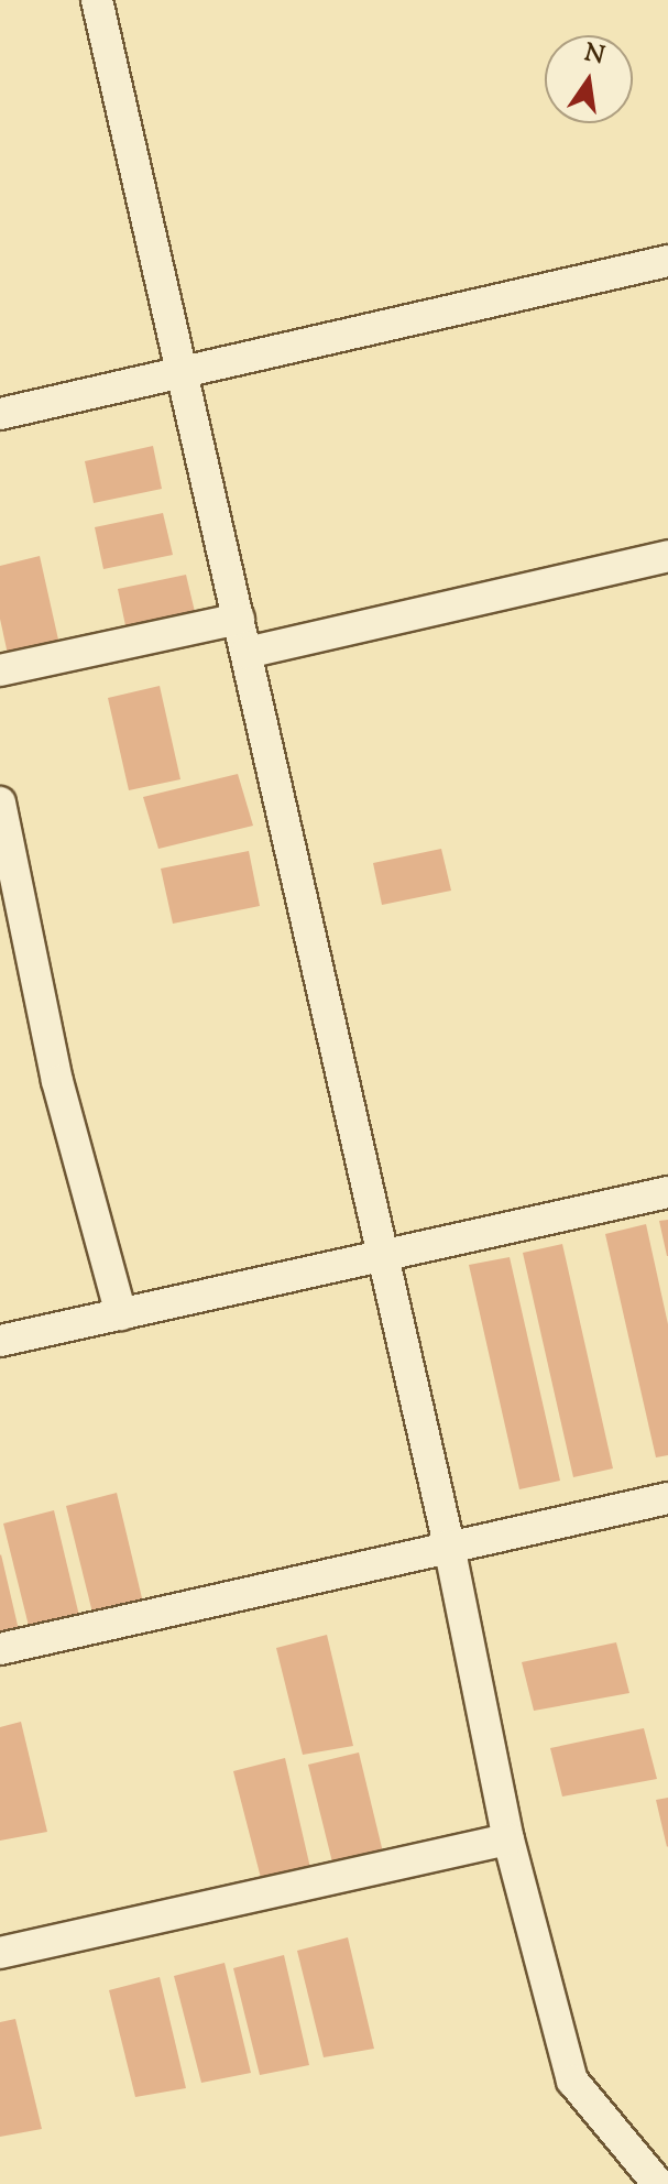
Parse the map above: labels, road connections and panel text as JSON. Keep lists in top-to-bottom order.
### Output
{
  "north": "top"
}
